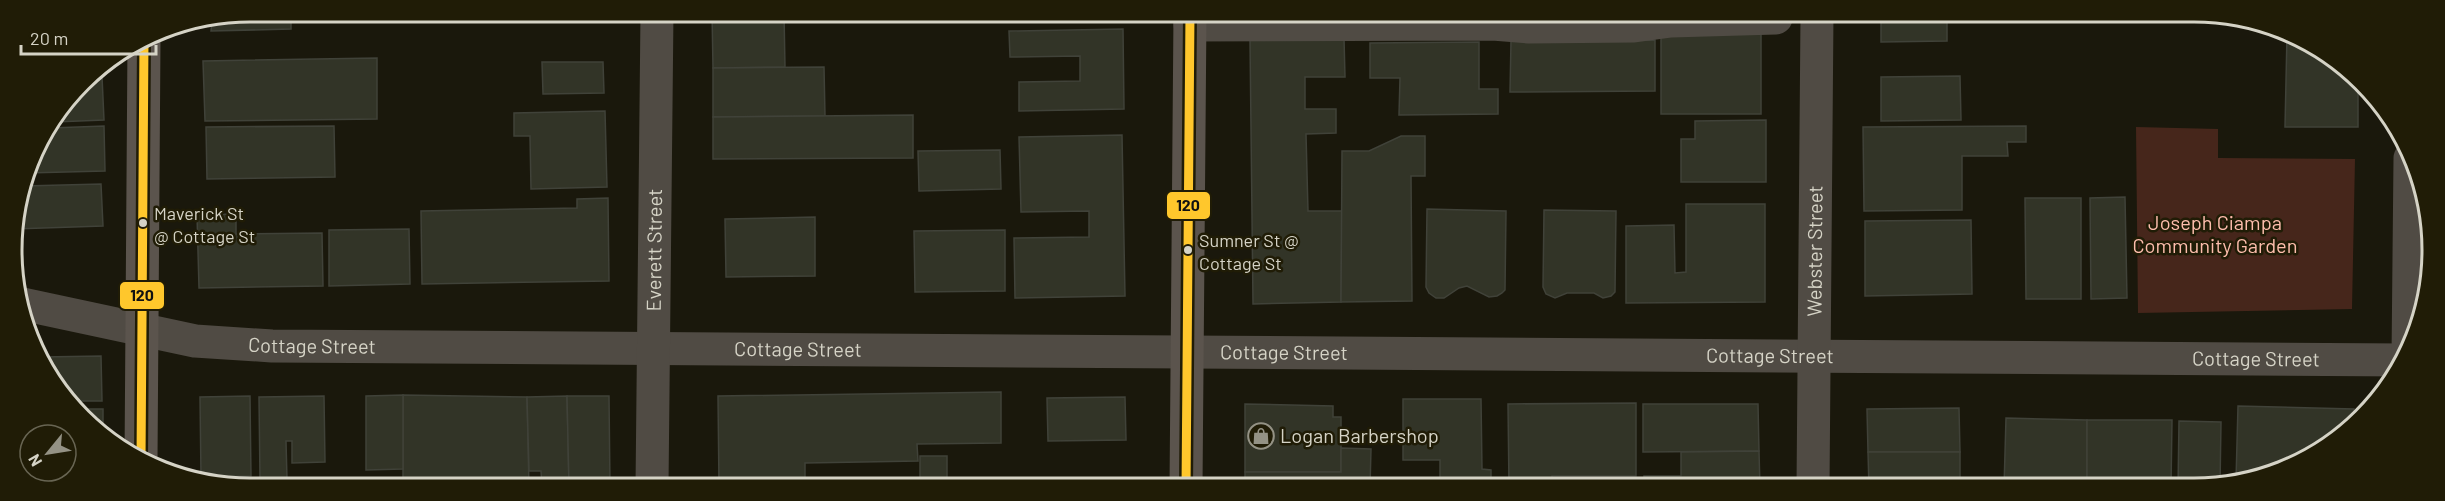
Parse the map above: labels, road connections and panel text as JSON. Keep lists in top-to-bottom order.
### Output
{
  "streets": {
    "street": ["Everett Street", "Webster Street", "Cottage Street"]
  },
  "crossings": [
    ["Everett Street", "Cottage Street"],
    ["Webster Street", "Cottage Street"]
  ],
  "parks": ["Joseph Ciampa Community Garden"],
  "places": {
    "other": ["Maverick St @ Cottage St", "Sumner St @ Cottage St"],
    "shop": ["Logan Barbershop"]
  },
  "lines": ["transit line 120"],
  "scale_bar": "20 m",
  "north": "bottom left"
}
